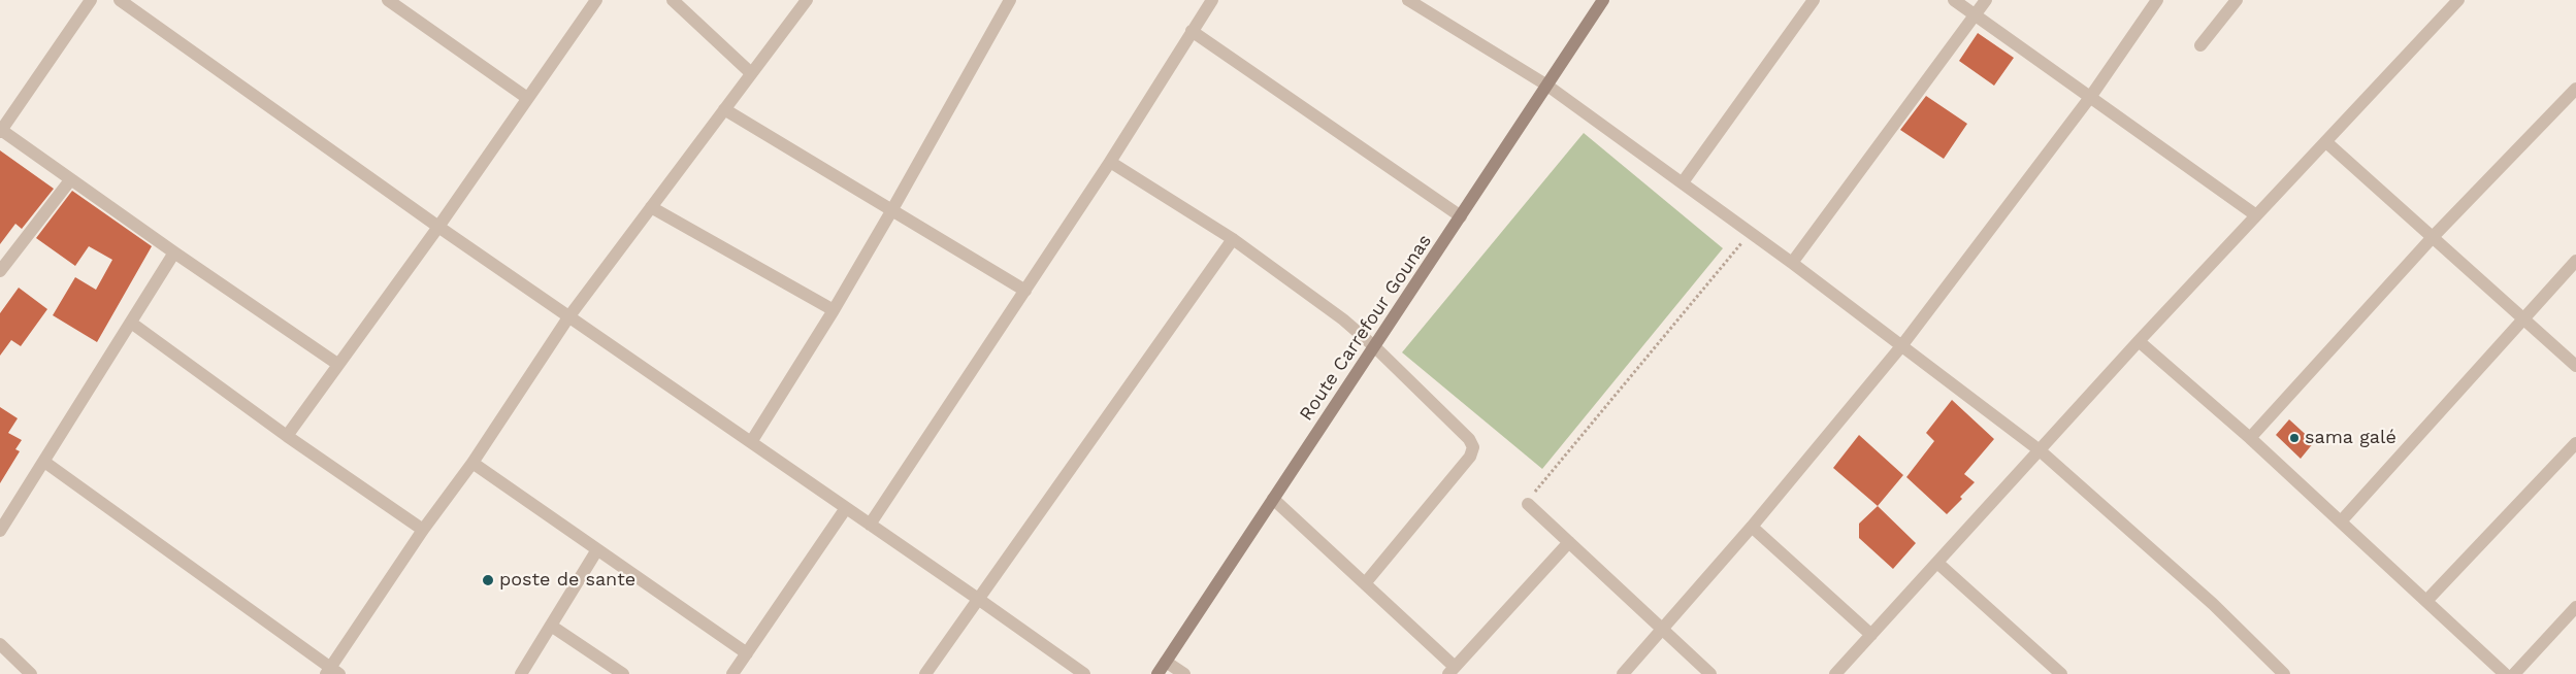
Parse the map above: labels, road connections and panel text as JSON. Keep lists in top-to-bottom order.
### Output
{
  "streets": {
    "main road": ["Route Carrefour Gounas"]
  },
  "places": ["sama galé", "poste de sante"]
}
